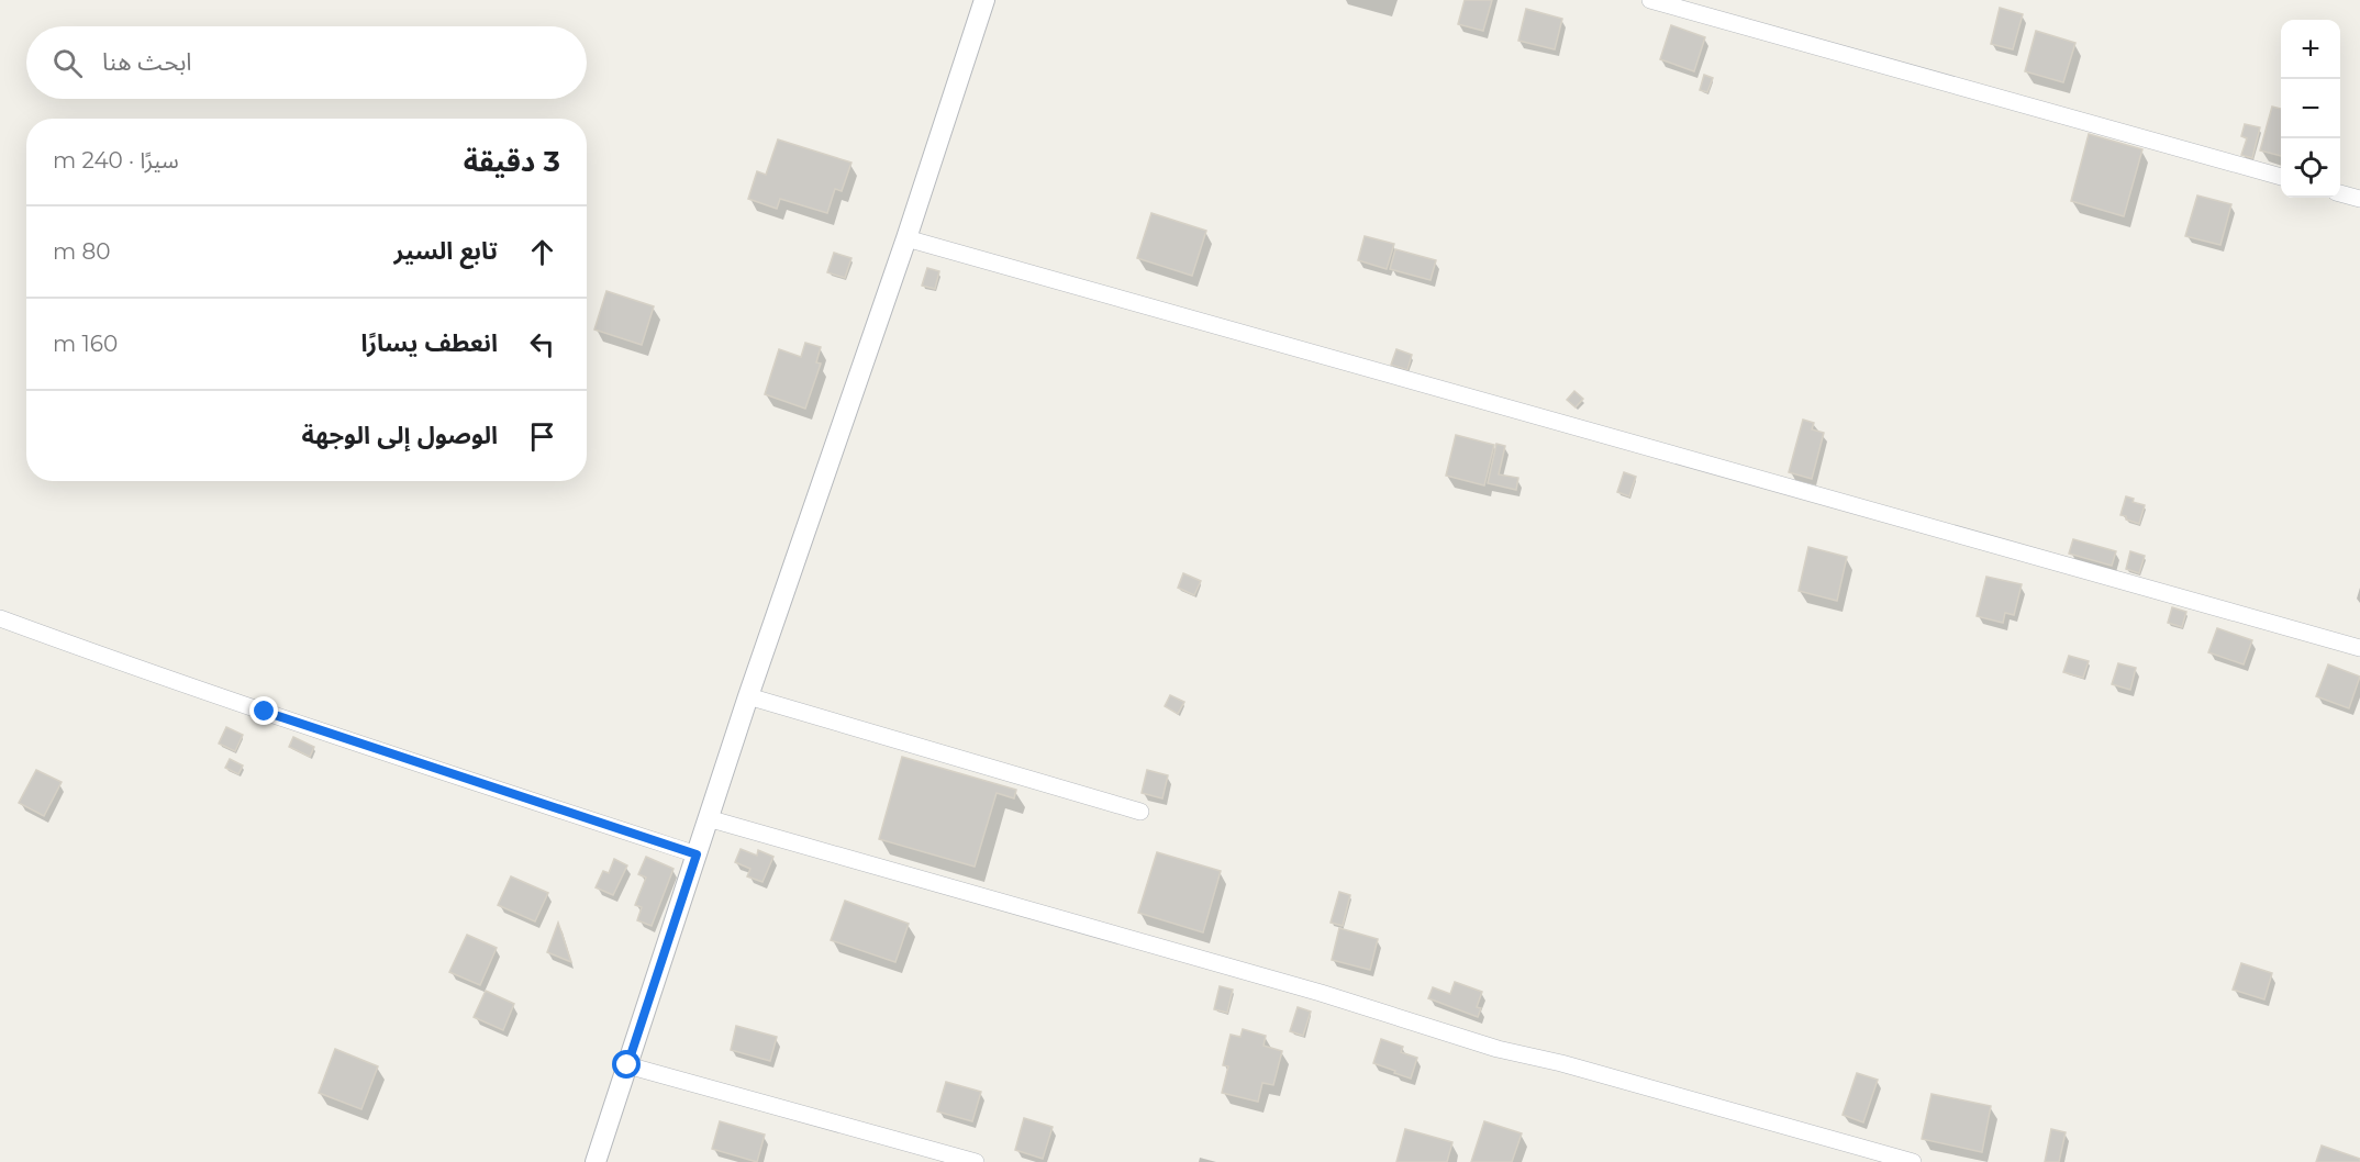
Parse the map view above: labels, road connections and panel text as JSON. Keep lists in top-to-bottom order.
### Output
{
  "page": {
    "map_buttons": ["+", "−"],
    "search": "ابحث هنا",
    "heading": ["3 دقيقة", "سيرًا · 240 m"],
    "list": [
      ["تابع السير", "80 m"],
      ["انعطف يسارًا", "160 m"],
      "الوصول إلى الوجهة"
    ]
  }
}
